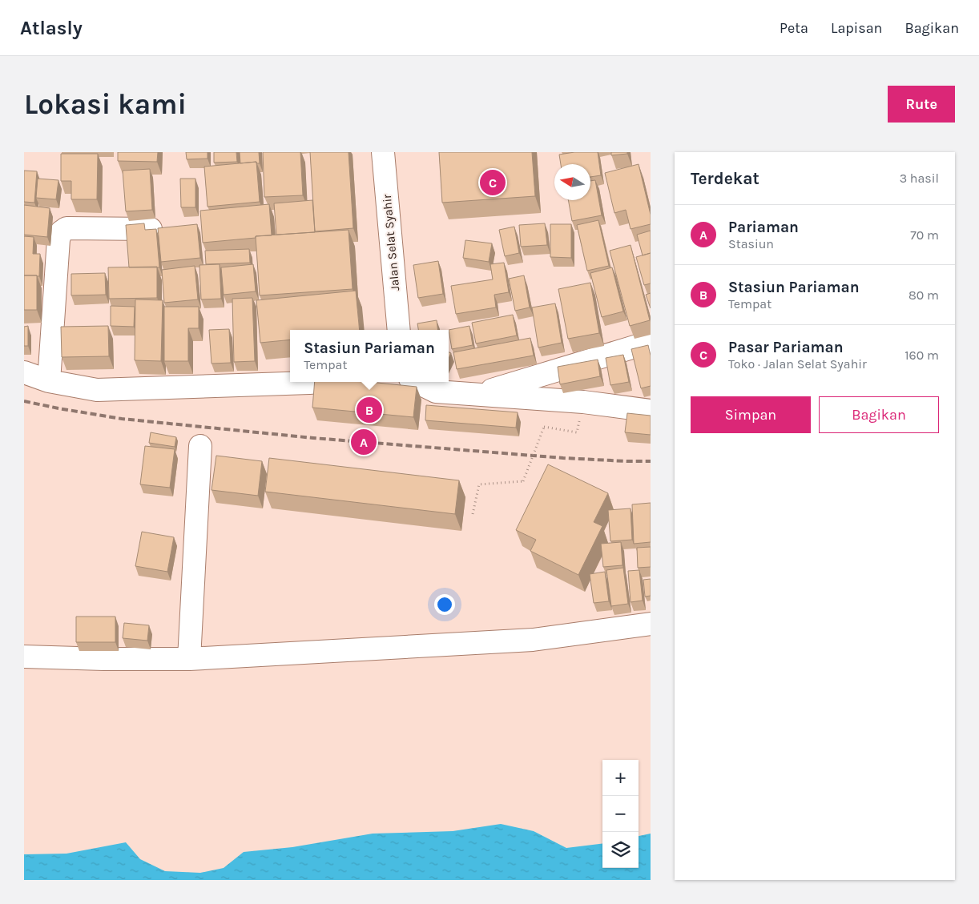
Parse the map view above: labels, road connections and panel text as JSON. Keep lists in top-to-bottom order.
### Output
{
  "streets": {
    "street": ["Jalan Selat Syahir"]
  },
  "north": "left",
  "page": {
    "header": "Atlasly",
    "nav": ["Peta", "Lapisan", "Bagikan"],
    "buttons": [
      "Rute",
      ["Simpan", "Bagikan"]
    ],
    "title": "Lokasi kami",
    "heading": ["Terdekat", "3 hasil"],
    "pins": ["C", "B", "A"],
    "list": [
      {
        "mark": "A",
        "name": "Pariaman",
        "note": "Stasiun",
        "value": "70 m"
      },
      {
        "mark": "B",
        "name": "Stasiun Pariaman",
        "note": "Tempat",
        "value": "80 m"
      },
      {
        "mark": "C",
        "name": "Pasar Pariaman",
        "note": "Toko · Jalan Selat Syahir",
        "value": "160 m"
      }
    ],
    "popup": ["Stasiun Pariaman", "Tempat"],
    "map_buttons": ["+", "−"]
  }
}
